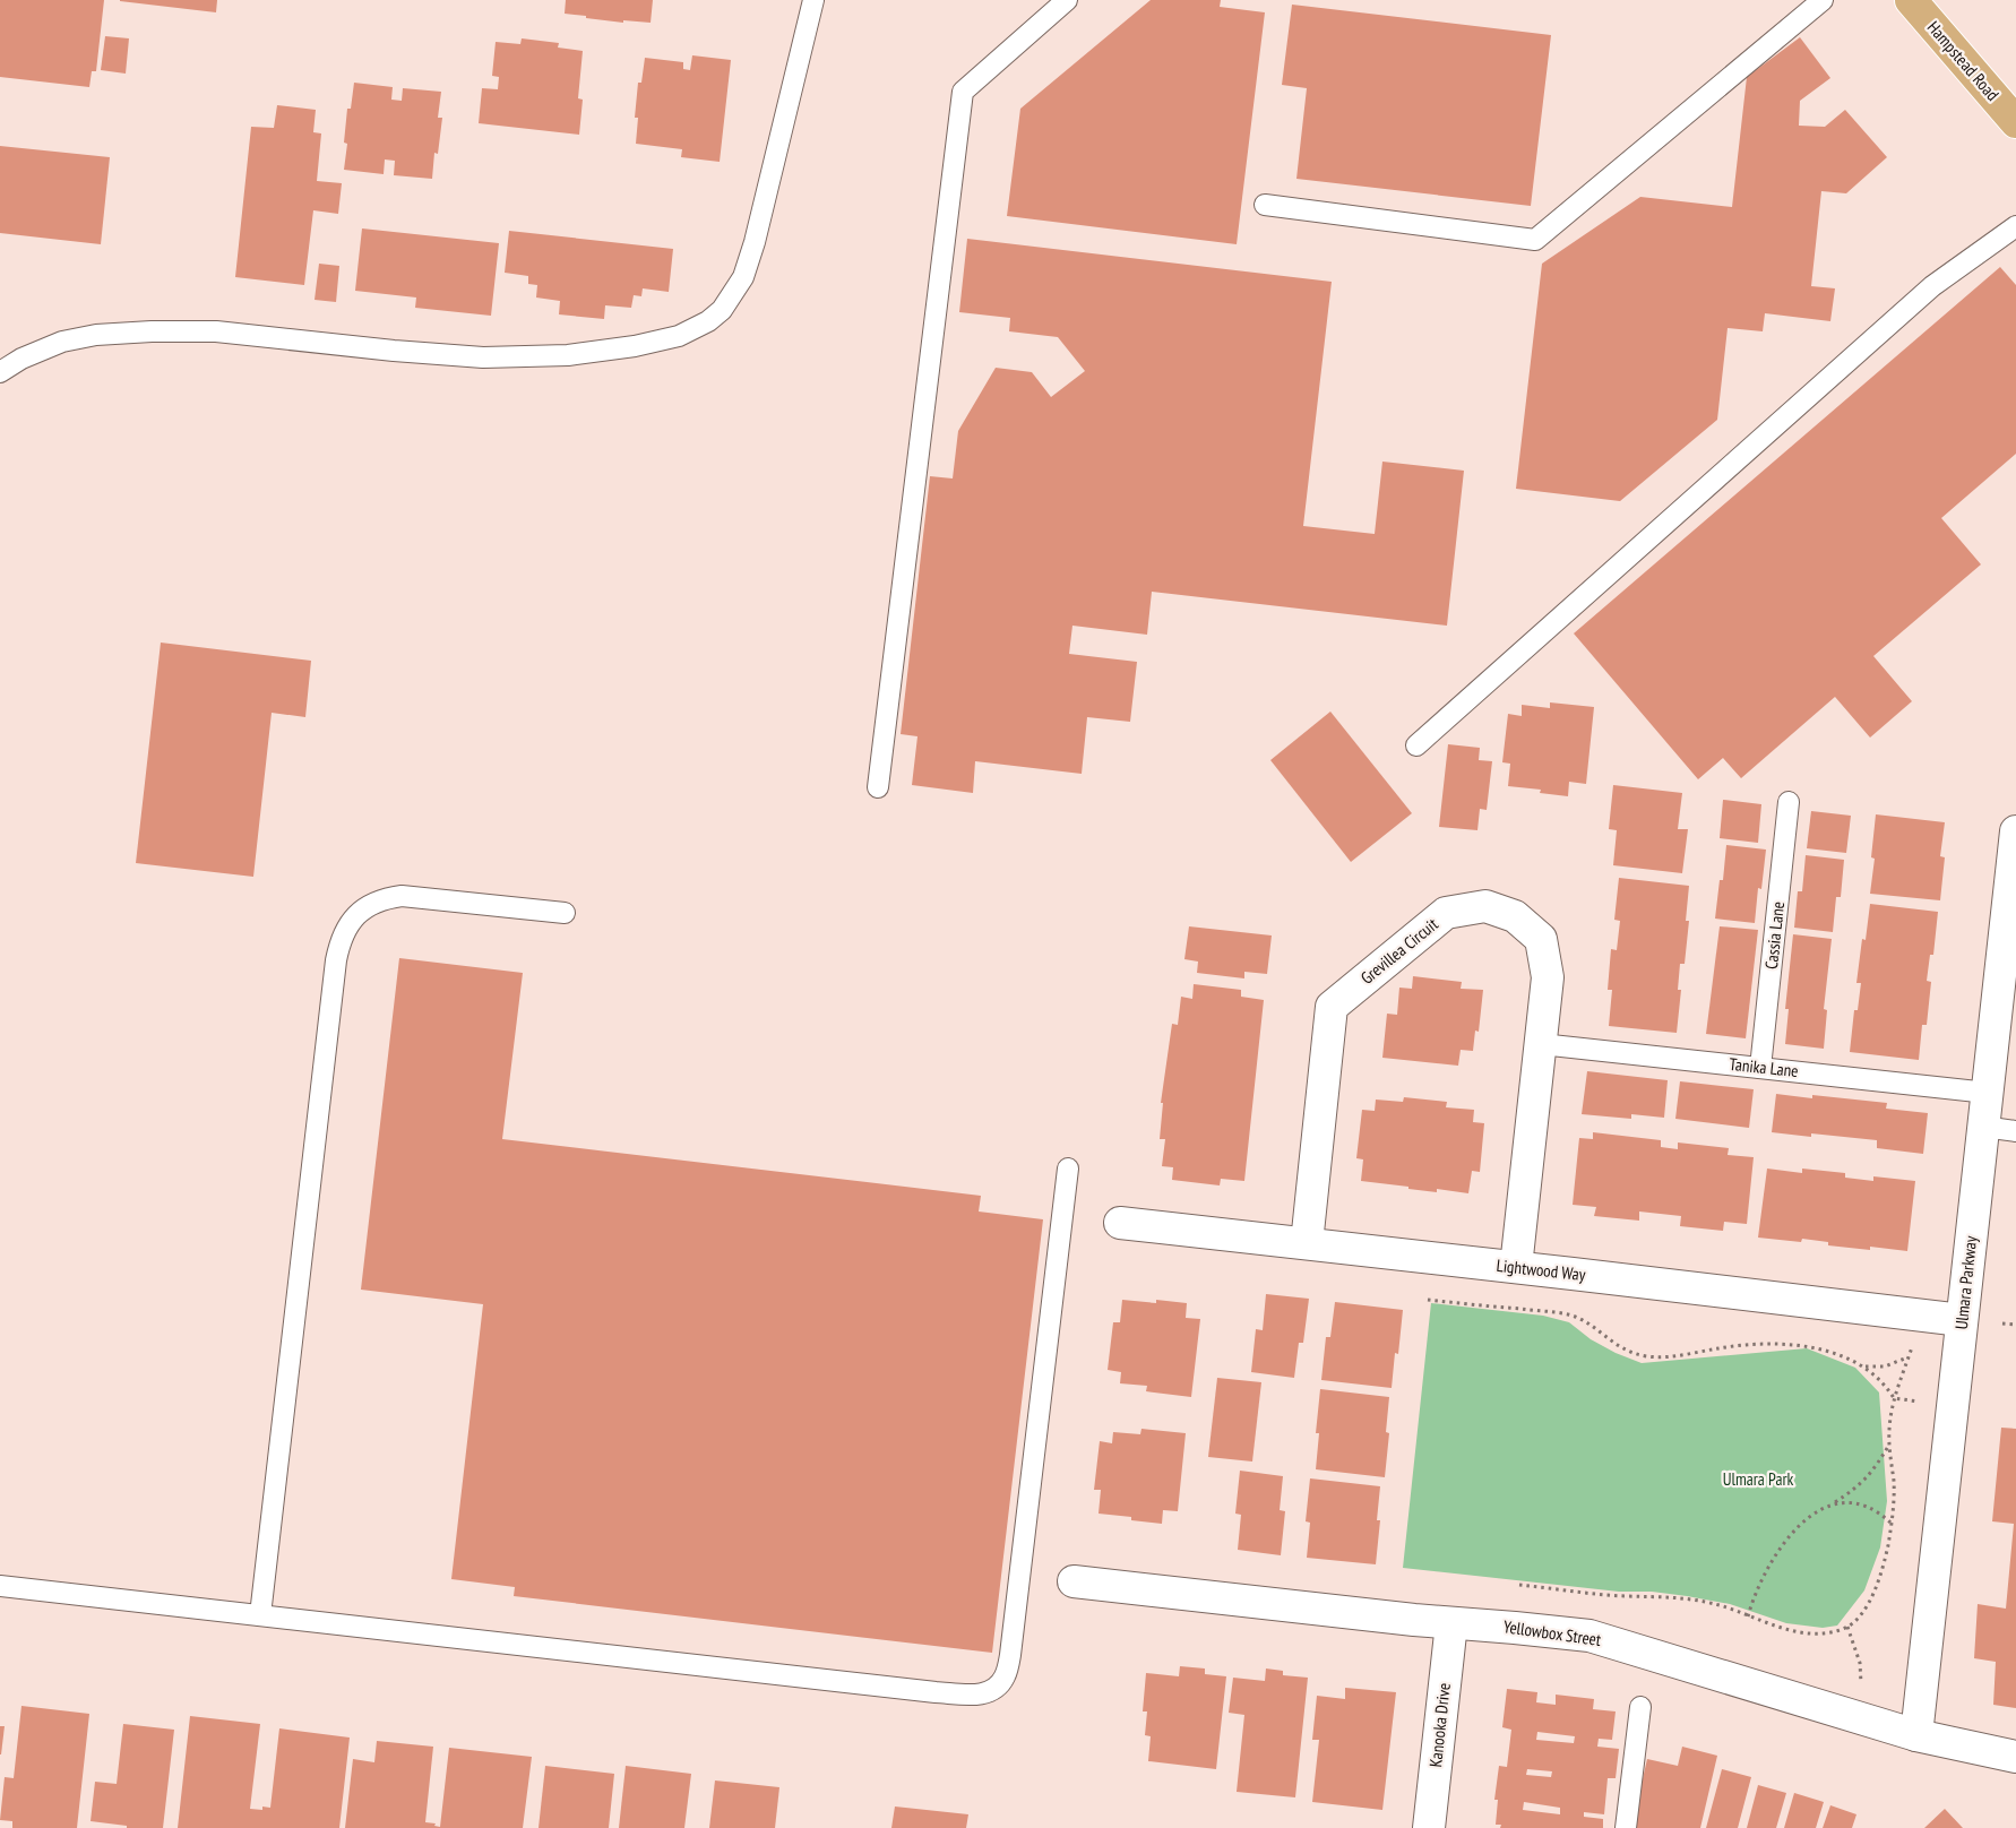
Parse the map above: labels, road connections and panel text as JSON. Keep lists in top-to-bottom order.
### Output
{
  "streets": {
    "main road": ["Hampstead Road"],
    "street": [
      "Grevillea Circuit",
      "Lightwood Way",
      "Ulmara Parkway",
      "Yellowbox Street",
      "Kanooka Drive"
    ],
    "lane": ["Cassia Lane", "Tanika Lane"]
  },
  "crossings": [
    ["Cassia Lane", "Tanika Lane"],
    ["Grevillea Circuit", "Tanika Lane"],
    ["Grevillea Circuit", "Lightwood Way"],
    ["Tanika Lane", "Ulmara Parkway"],
    ["Lightwood Way", "Ulmara Parkway"],
    ["Ulmara Parkway", "Yellowbox Street"],
    ["Yellowbox Street", "Kanooka Drive"]
  ],
  "parks": ["Ulmara Park"]
}
